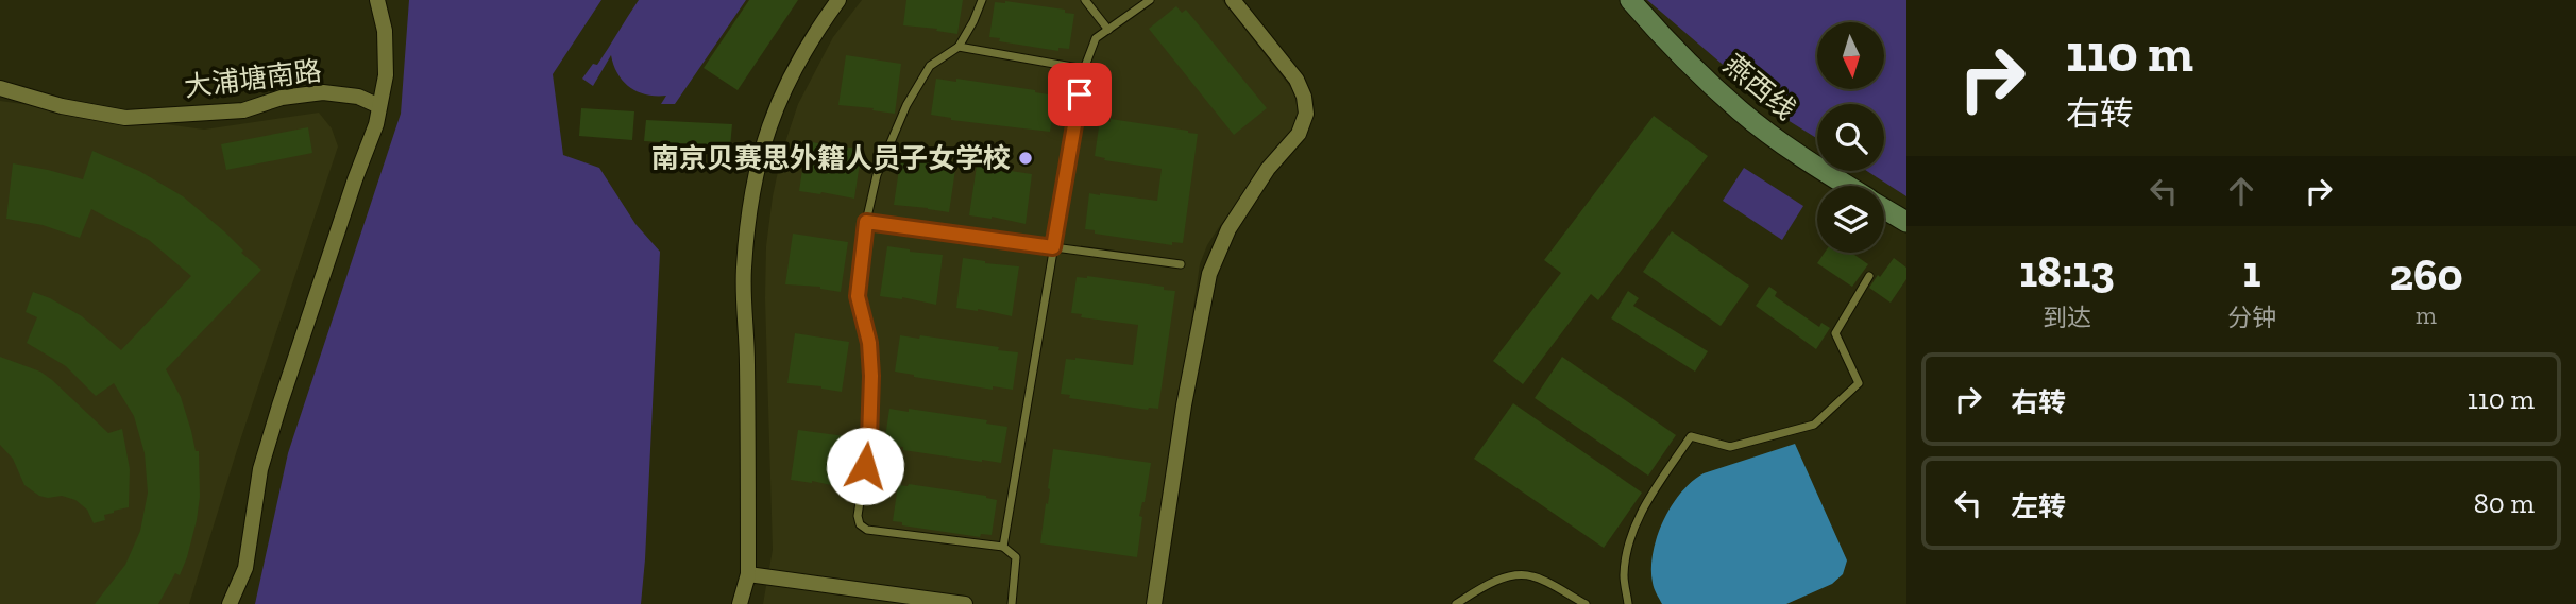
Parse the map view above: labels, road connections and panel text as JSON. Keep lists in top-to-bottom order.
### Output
{
  "streets": {
    "main road": ["燕西线"],
    "street": ["大浦塘南路"]
  },
  "places": ["南京贝赛思外籍人员子女学校"],
  "north": "bottom",
  "page": {
    "turn": ["110 m", "右转"],
    "eta": [
      "18:13",
      "到达",
      "1",
      "分钟",
      "260",
      "m"
    ],
    "list": [
      {
        "name": "右转",
        "value": "110 m"
      },
      {
        "name": "左转",
        "value": "80 m"
      }
    ]
  }
}
